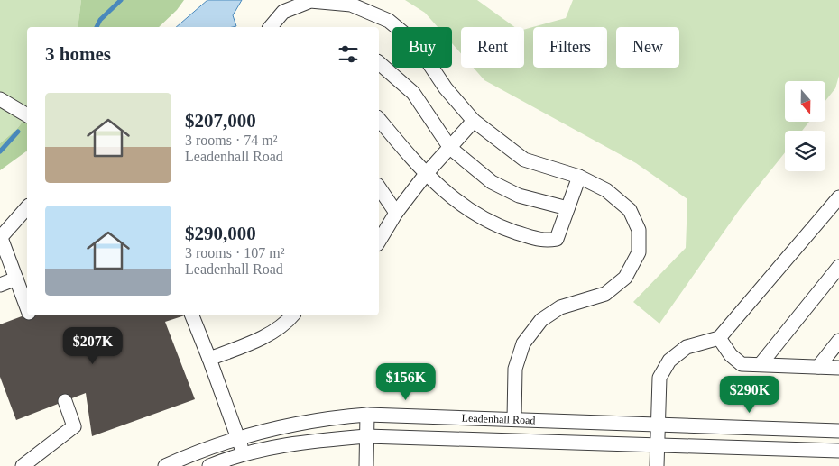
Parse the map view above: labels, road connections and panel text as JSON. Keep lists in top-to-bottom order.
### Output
{
  "streets": {
    "street": ["Leadenhall Road"]
  },
  "north": "bottom",
  "page": {
    "chip": [
      "Buy",
      "Rent",
      "Filters",
      "New"
    ],
    "heading": "3 homes",
    "list": [
      {
        "name": "$207,000",
        "note": "3 rooms · 74 m² · Leadenhall Road"
      },
      {
        "name": "$290,000",
        "note": "3 rooms · 107 m² · Leadenhall Road"
      }
    ],
    "price": ["$207K", "$156K", "$290K"]
  }
}
